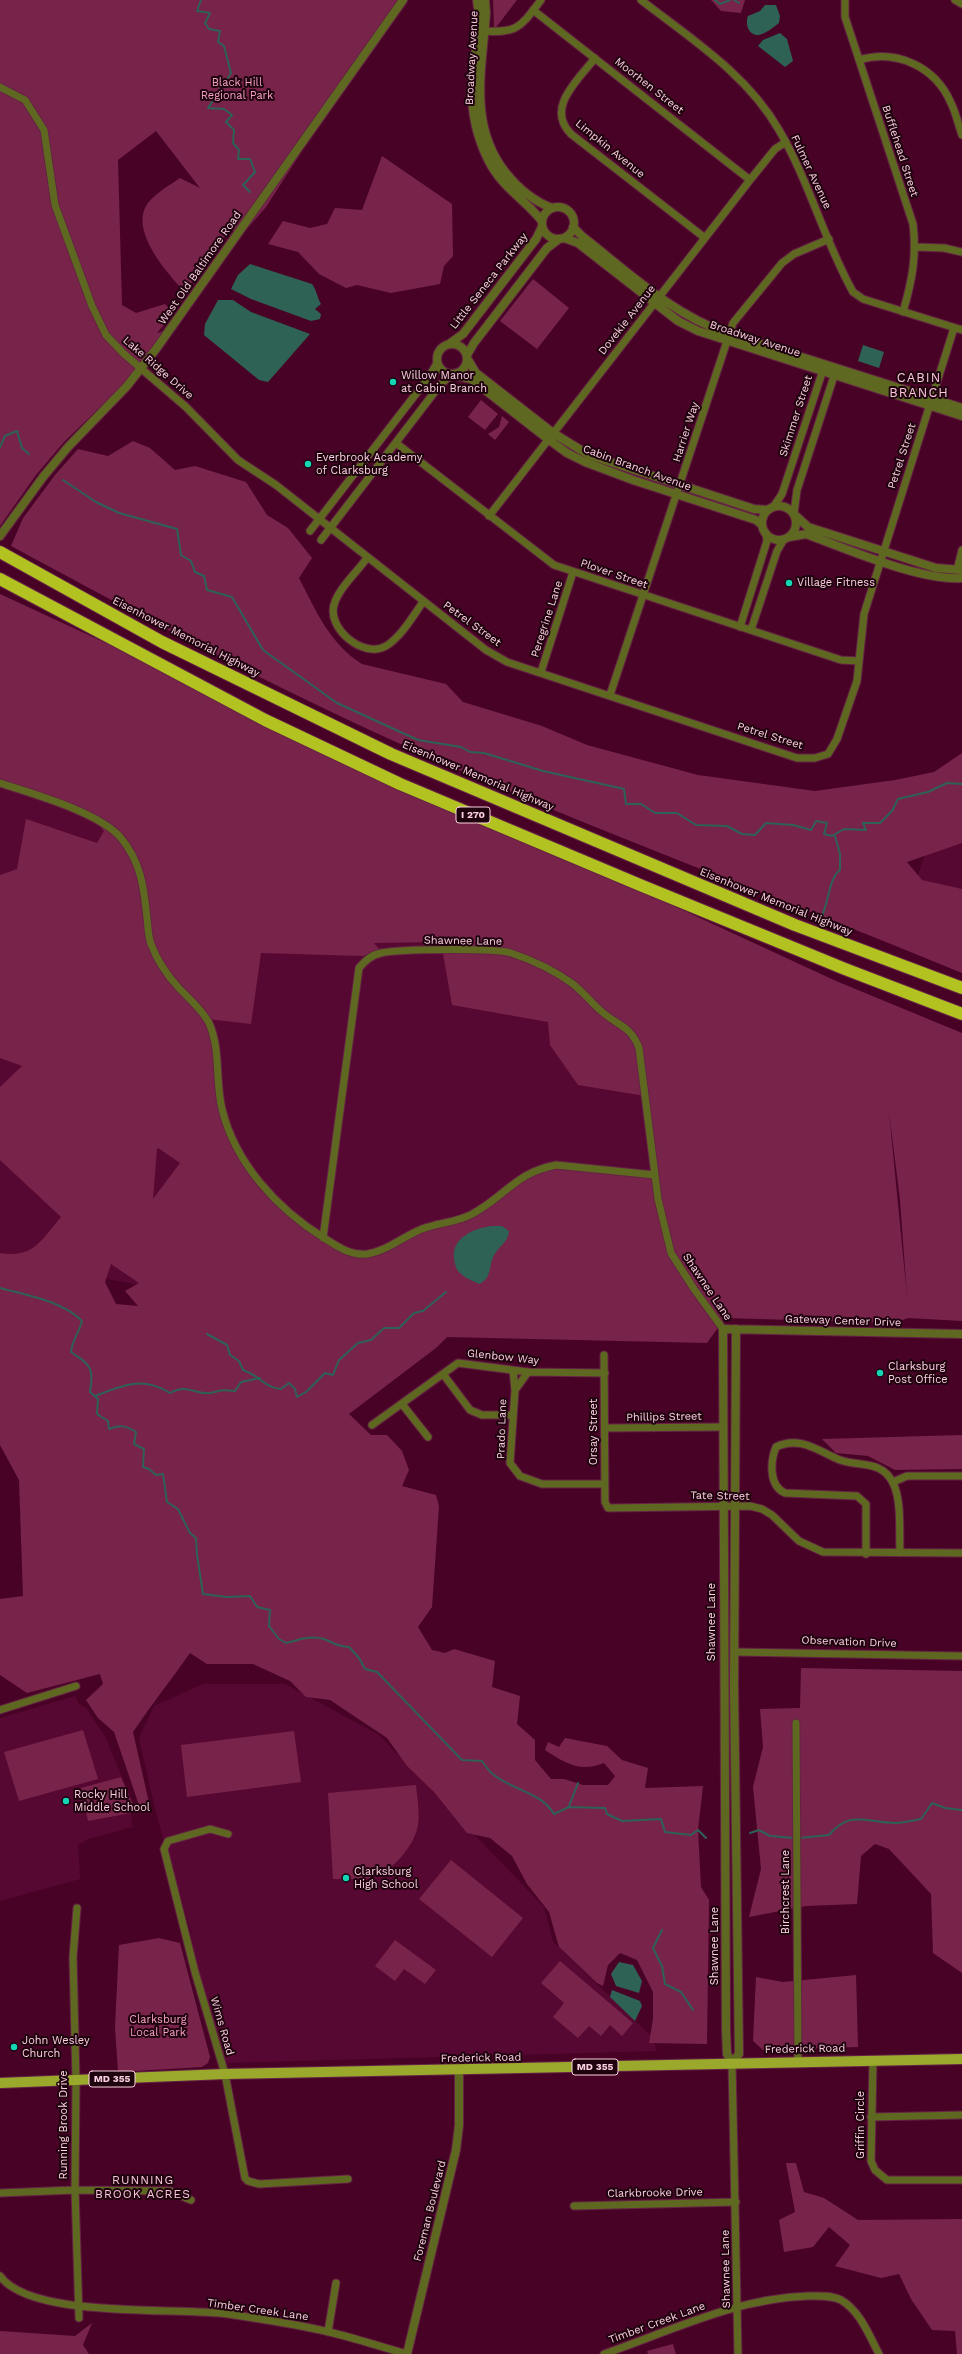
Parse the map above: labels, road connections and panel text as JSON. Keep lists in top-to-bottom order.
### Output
{
  "streets": {
    "highway": ["Eisenhower Memorial Highway", "I 270"],
    "main road": ["Frederick Road", "MD 355"],
    "street": [
      "Broadway Avenue",
      "Moorhen Street",
      "Limpkin Avenue",
      "Bufflehead Street",
      "Fulmer Avenue",
      "West Old Baltimore Road",
      "Little Seneca Parkway",
      "Dovekie Avenue",
      "Lake Ridge Drive",
      "Skimmer Street",
      "Harrier Way",
      "Petrel Street",
      "Cabin Branch Avenue",
      "Plover Street",
      "Peregrine Lane",
      "Shawnee Lane",
      "Gateway Center Drive",
      "Glenbow Way",
      "Phillips Street",
      "Prado Lane",
      "Orsay Street",
      "Tate Street",
      "Observation Drive",
      "Birchcrest Lane",
      "Wims Road",
      "Running Brook Drive",
      "Griffin Circle",
      "Clarkbrooke Drive",
      "Foreman Boulevard",
      "Timber Creek Lane"
    ]
  },
  "crossings": [
    ["Broadway Avenue", "Little Seneca Parkway"],
    ["Broadway Avenue", "Dovekie Avenue"],
    ["Broadway Avenue", "Skimmer Street"],
    ["Broadway Avenue", "Harrier Way"],
    ["Broadway Avenue", "Petrel Street"],
    ["Moorhen Street", "Limpkin Avenue"],
    ["Moorhen Street", "Dovekie Avenue"],
    ["Limpkin Avenue", "Dovekie Avenue"],
    ["Bufflehead Street", "Fulmer Avenue"],
    ["Fulmer Avenue", "Dovekie Avenue"],
    ["Fulmer Avenue", "Harrier Way"],
    ["Fulmer Avenue", "Petrel Street"],
    ["West Old Baltimore Road", "Lake Ridge Drive"],
    ["Little Seneca Parkway", "Cabin Branch Avenue"],
    ["Dovekie Avenue", "Cabin Branch Avenue"],
    ["Dovekie Avenue", "Plover Street"],
    ["Lake Ridge Drive", "Petrel Street"],
    ["Skimmer Street", "Cabin Branch Avenue"],
    ["Harrier Way", "Petrel Street"],
    ["Harrier Way", "Cabin Branch Avenue"],
    ["Harrier Way", "Plover Street"],
    ["Petrel Street", "Plover Street"],
    ["Petrel Street", "Peregrine Lane"],
    ["Plover Street", "Peregrine Lane"],
    ["Shawnee Lane", "Gateway Center Drive"],
    ["Shawnee Lane", "Phillips Street"],
    ["Shawnee Lane", "Tate Street"],
    ["Shawnee Lane", "Observation Drive"],
    ["Shawnee Lane", "Frederick Road"],
    ["Shawnee Lane", "Clarkbrooke Drive"],
    ["Shawnee Lane", "Timber Creek Lane"],
    ["Glenbow Way", "Prado Lane"],
    ["Glenbow Way", "Orsay Street"],
    ["Phillips Street", "Orsay Street"],
    ["Prado Lane", "Orsay Street"],
    ["Orsay Street", "Tate Street"],
    ["Birchcrest Lane", "Frederick Road"],
    ["Wims Road", "Frederick Road"],
    ["Frederick Road", "Running Brook Drive"],
    ["Frederick Road", "Griffin Circle"],
    ["Frederick Road", "Foreman Boulevard"],
    ["Running Brook Drive", "Timber Creek Lane"],
    ["Foreman Boulevard", "Timber Creek Lane"]
  ],
  "districts": ["CABIN BRANCH", "RUNNING BROOK ACRES"],
  "parks": ["Black Hill Regional Park", "Clarksburg Local Park"],
  "places": [
    "Willow Manor at Cabin Branch",
    "Everbrook Academy of Clarksburg",
    "Village Fitness",
    "Clarksburg Post Office",
    "Rocky Hill Middle School",
    "Clarksburg High School",
    "John Wesley Church"
  ]
}
